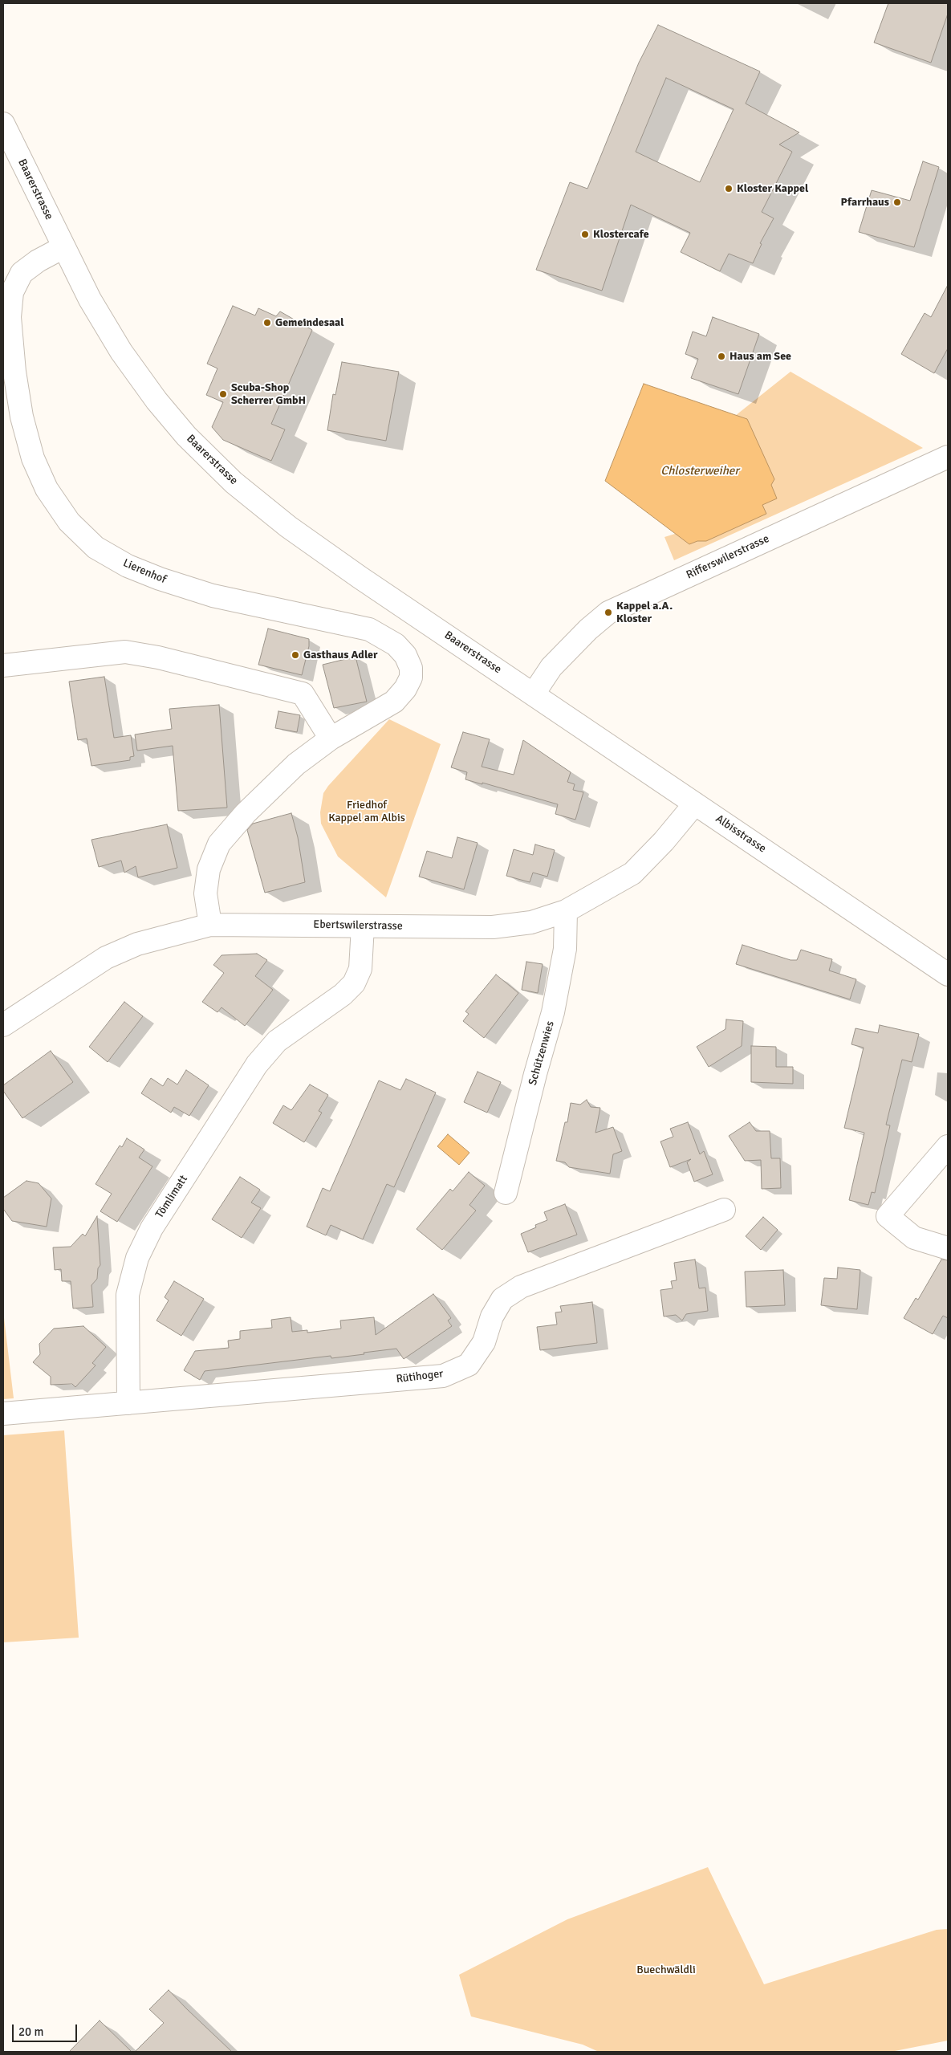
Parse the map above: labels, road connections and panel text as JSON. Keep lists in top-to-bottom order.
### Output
{
  "streets": {
    "street": [
      "Baarerstrasse",
      "Rifferswilerstrasse",
      "Lierenhof",
      "Albisstrasse",
      "Ebertswilerstrasse",
      "Schützenwies",
      "Tömlimatt",
      "Rütihoger"
    ]
  },
  "crossings": [
    ["Baarerstrasse", "Rifferswilerstrasse"],
    ["Baarerstrasse", "Lierenhof"],
    ["Baarerstrasse", "Albisstrasse"],
    ["Rifferswilerstrasse", "Albisstrasse"],
    ["Lierenhof", "Ebertswilerstrasse"],
    ["Albisstrasse", "Ebertswilerstrasse"],
    ["Ebertswilerstrasse", "Schützenwies"],
    ["Ebertswilerstrasse", "Tömlimatt"],
    ["Tömlimatt", "Rütihoger"]
  ],
  "water": ["Chlosterweiher"],
  "parks": ["Friedhof Kappel am Albis", "Buechwäldli"],
  "places": [
    "Kloster Kappel",
    "Pfarrhaus",
    "Klostercafe",
    "Gemeindesaal",
    "Haus am See",
    "Scuba-Shop Scherrer GmbH",
    "Kappel a.A. Kloster",
    "Gasthaus Adler"
  ],
  "scale_bar": "20 m"
}
